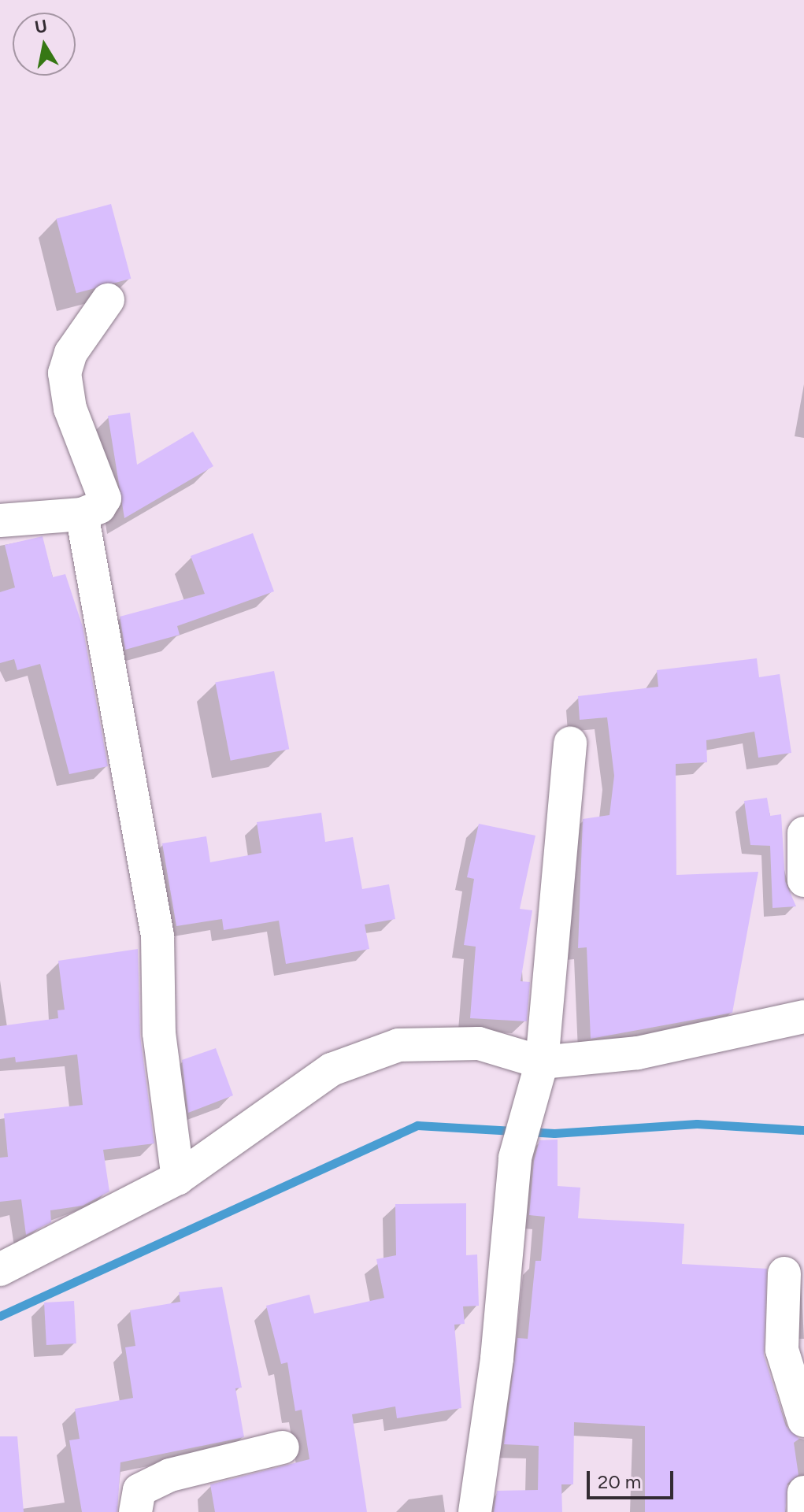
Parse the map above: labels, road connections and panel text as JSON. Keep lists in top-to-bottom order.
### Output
{
  "scale_bar": "20 m",
  "north": "top"
}
